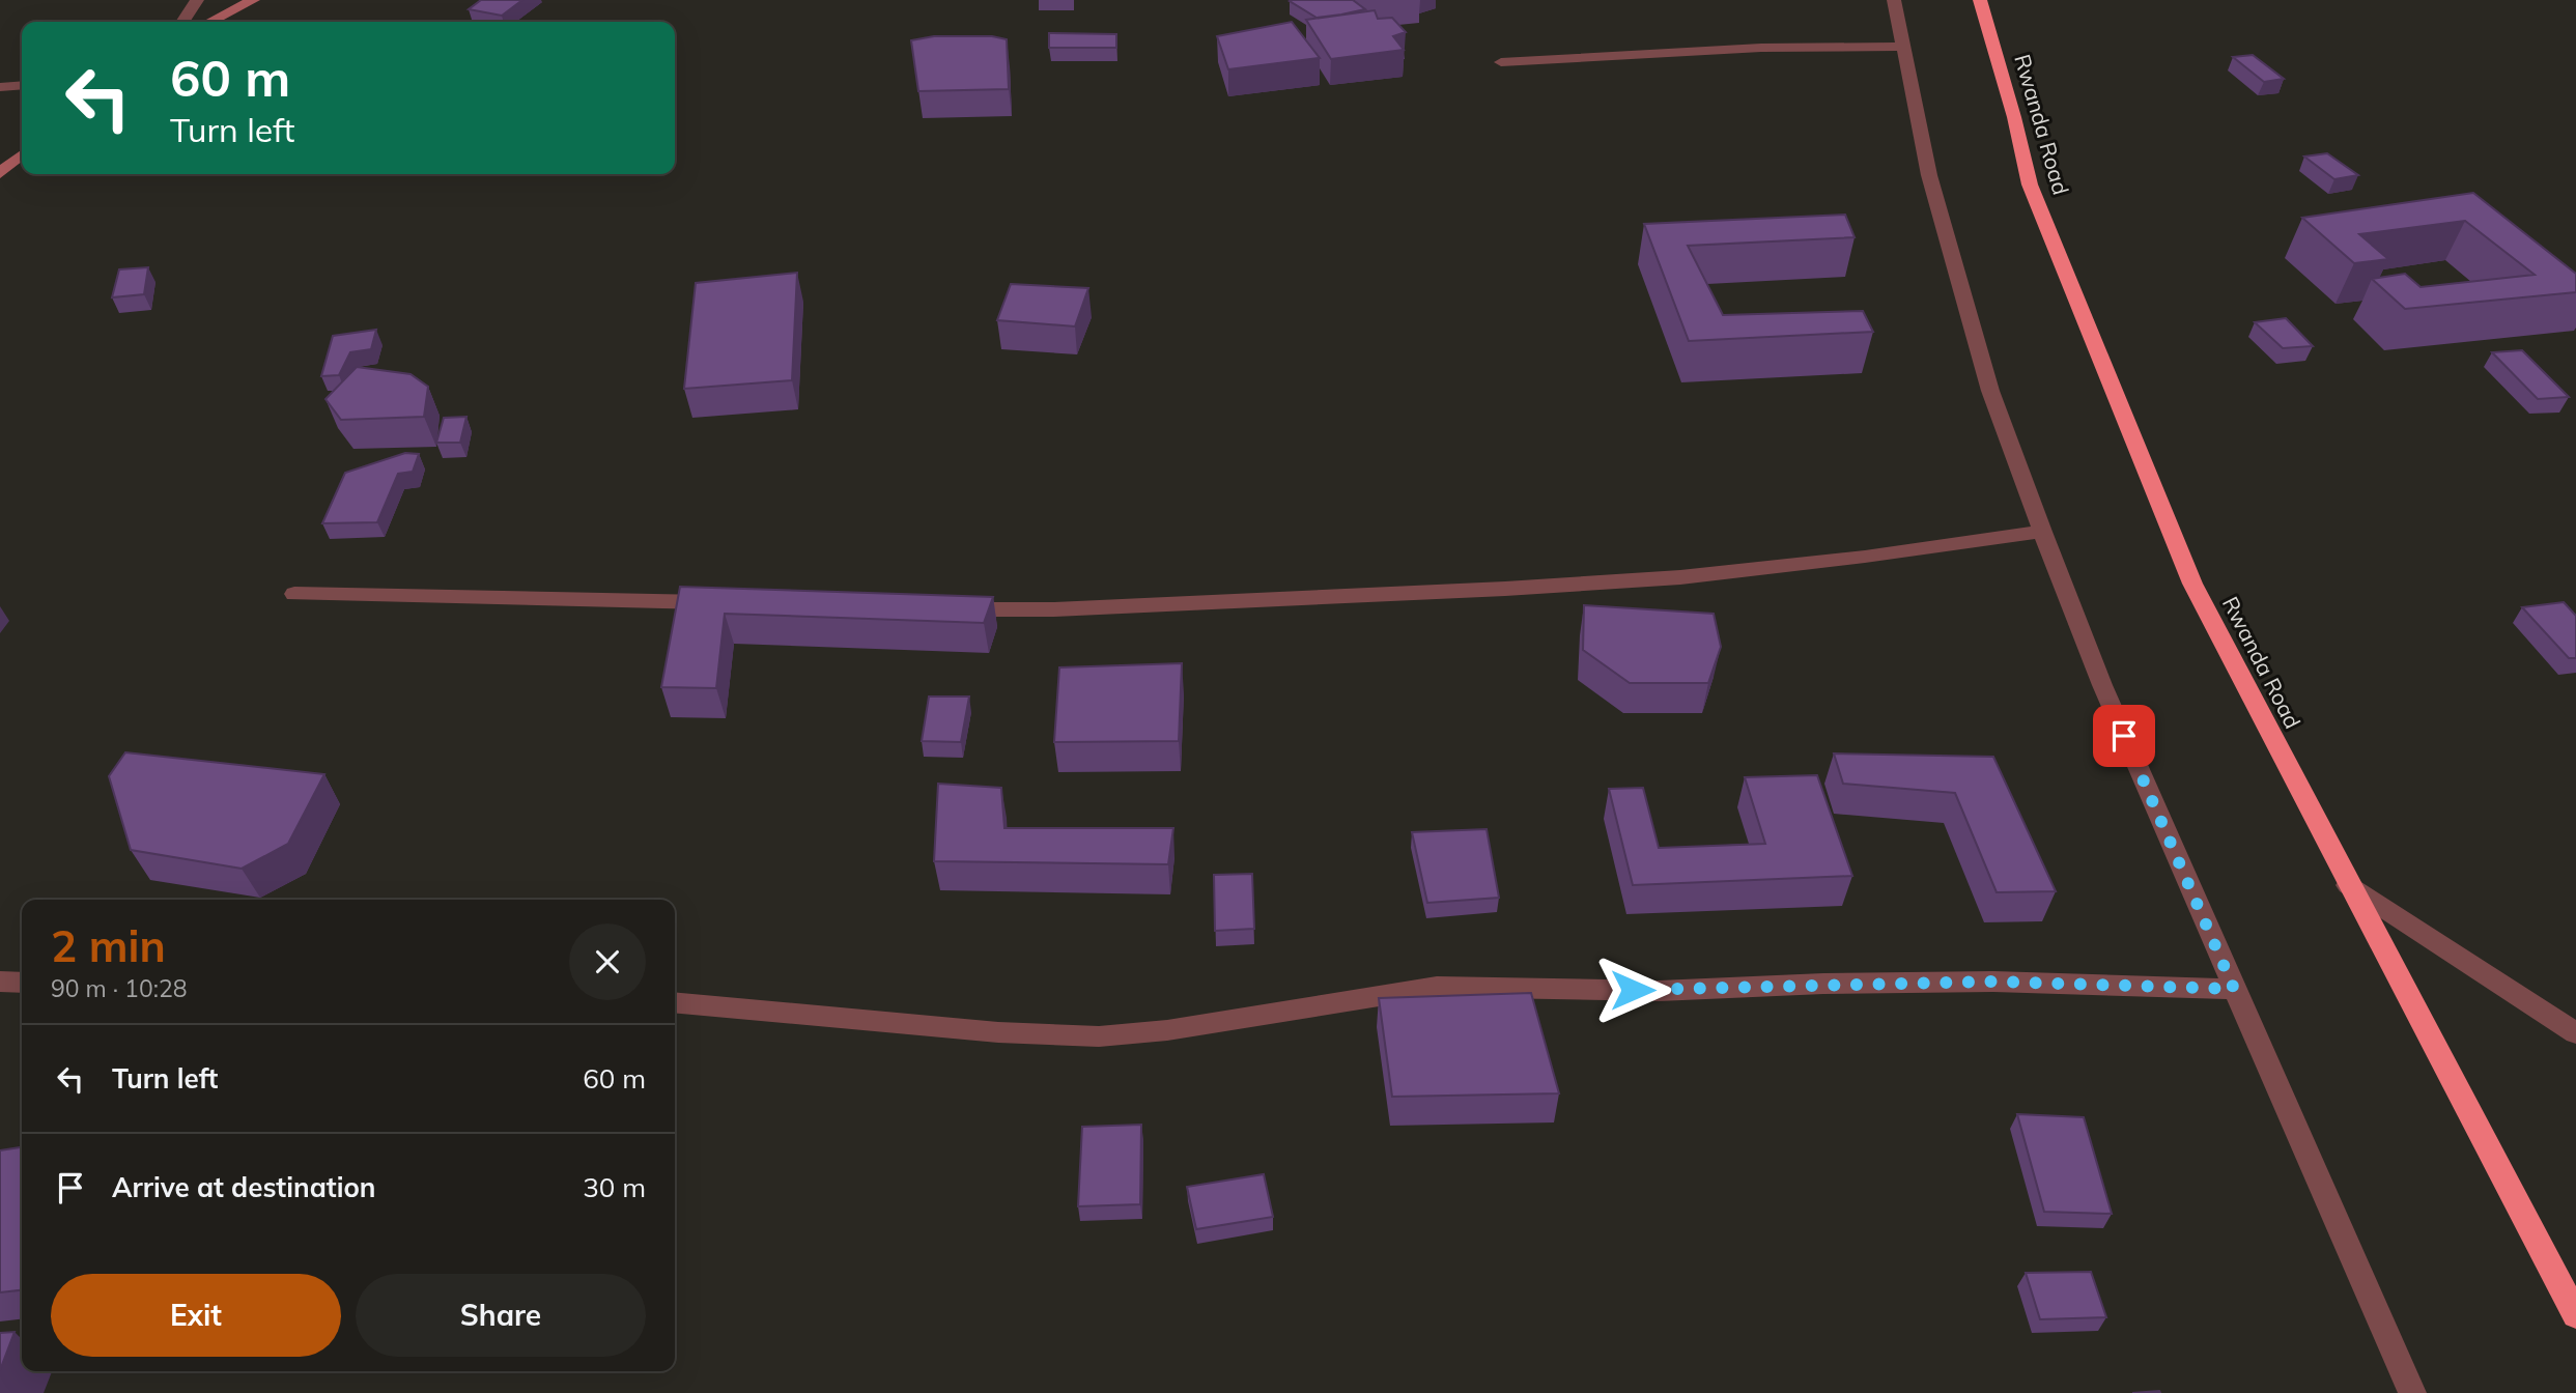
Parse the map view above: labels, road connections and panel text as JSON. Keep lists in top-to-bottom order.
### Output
{
  "streets": {
    "highway": ["Rwanda Road"]
  },
  "page": {
    "turn": ["60 m", "Turn left"],
    "heading": ["2 min", "90 m · 10:28"],
    "list": [
      {
        "name": "Turn left",
        "value": "60 m"
      },
      {
        "name": "Arrive at destination",
        "value": "30 m"
      }
    ],
    "buttons": ["Exit", "Share"]
  }
}
